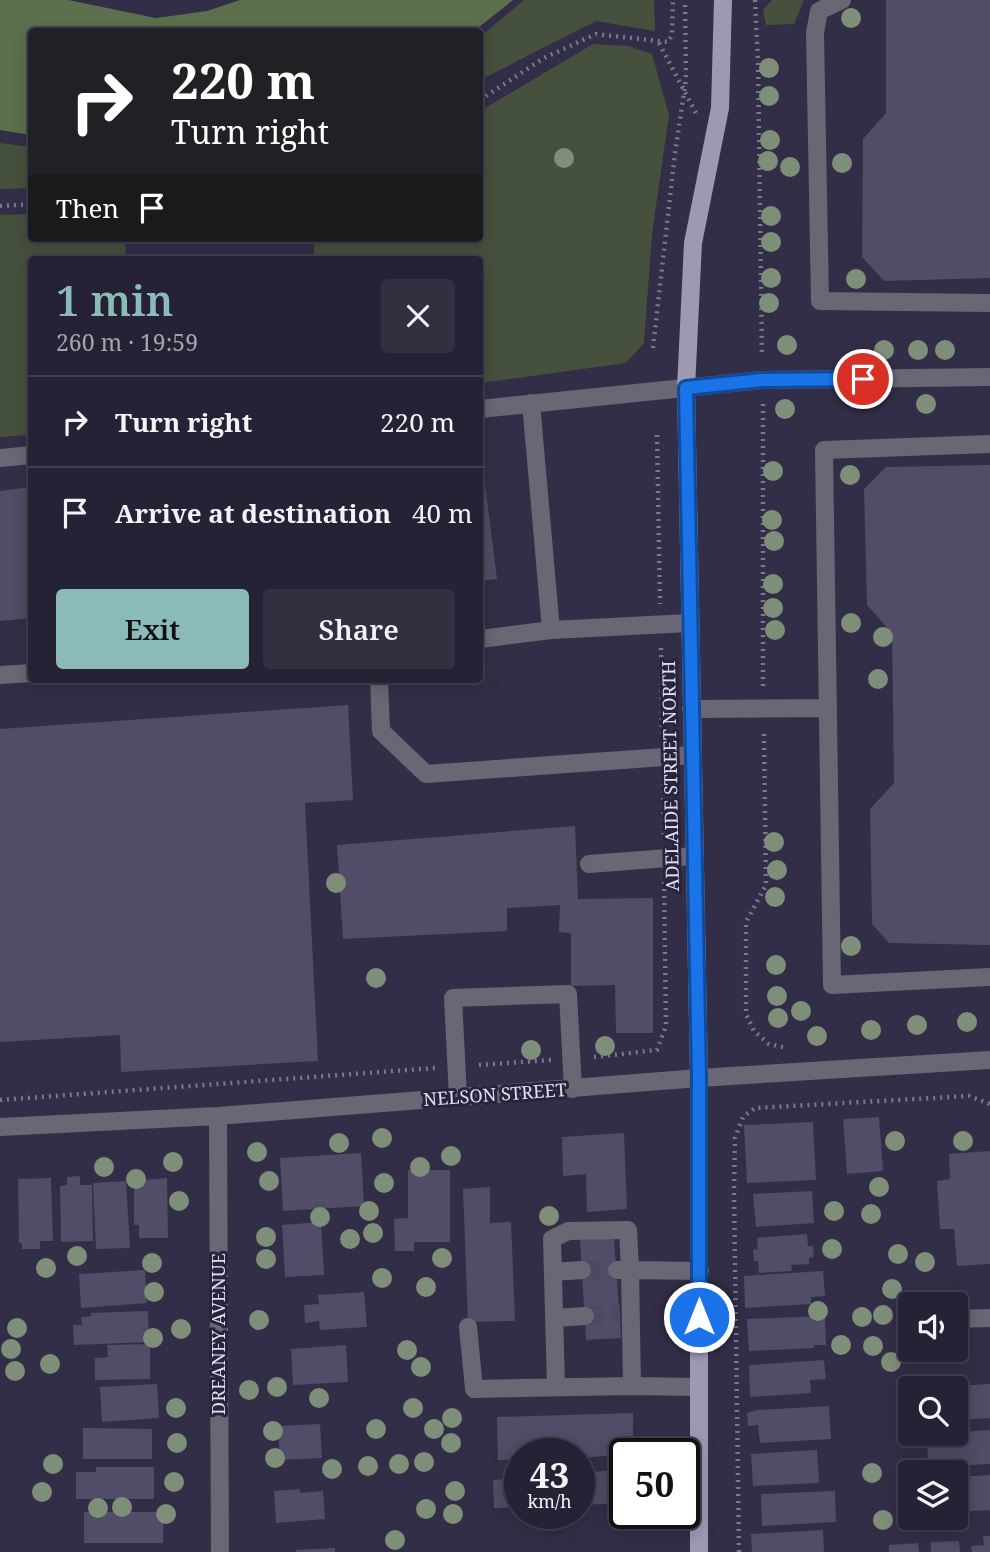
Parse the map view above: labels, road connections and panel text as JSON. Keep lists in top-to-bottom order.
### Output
{
  "streets": {
    "main road": ["ADELAIDE STREET NORTH"],
    "street": ["NELSON STREET", "DREANEY AVENUE"]
  },
  "crossings": [
    ["ADELAIDE STREET NORTH", "NELSON STREET"],
    ["NELSON STREET", "DREANEY AVENUE"]
  ],
  "page": {
    "turn": ["220 m", "Turn right"],
    "then": "Then",
    "heading": ["1 min", "260 m · 19:59"],
    "list": [
      {
        "name": "Turn right",
        "value": "220 m"
      },
      {
        "name": "Arrive at destination",
        "value": "40 m"
      }
    ],
    "buttons": ["Exit", "Share"],
    "speed": "43 km/h",
    "limit": "50"
  }
}
